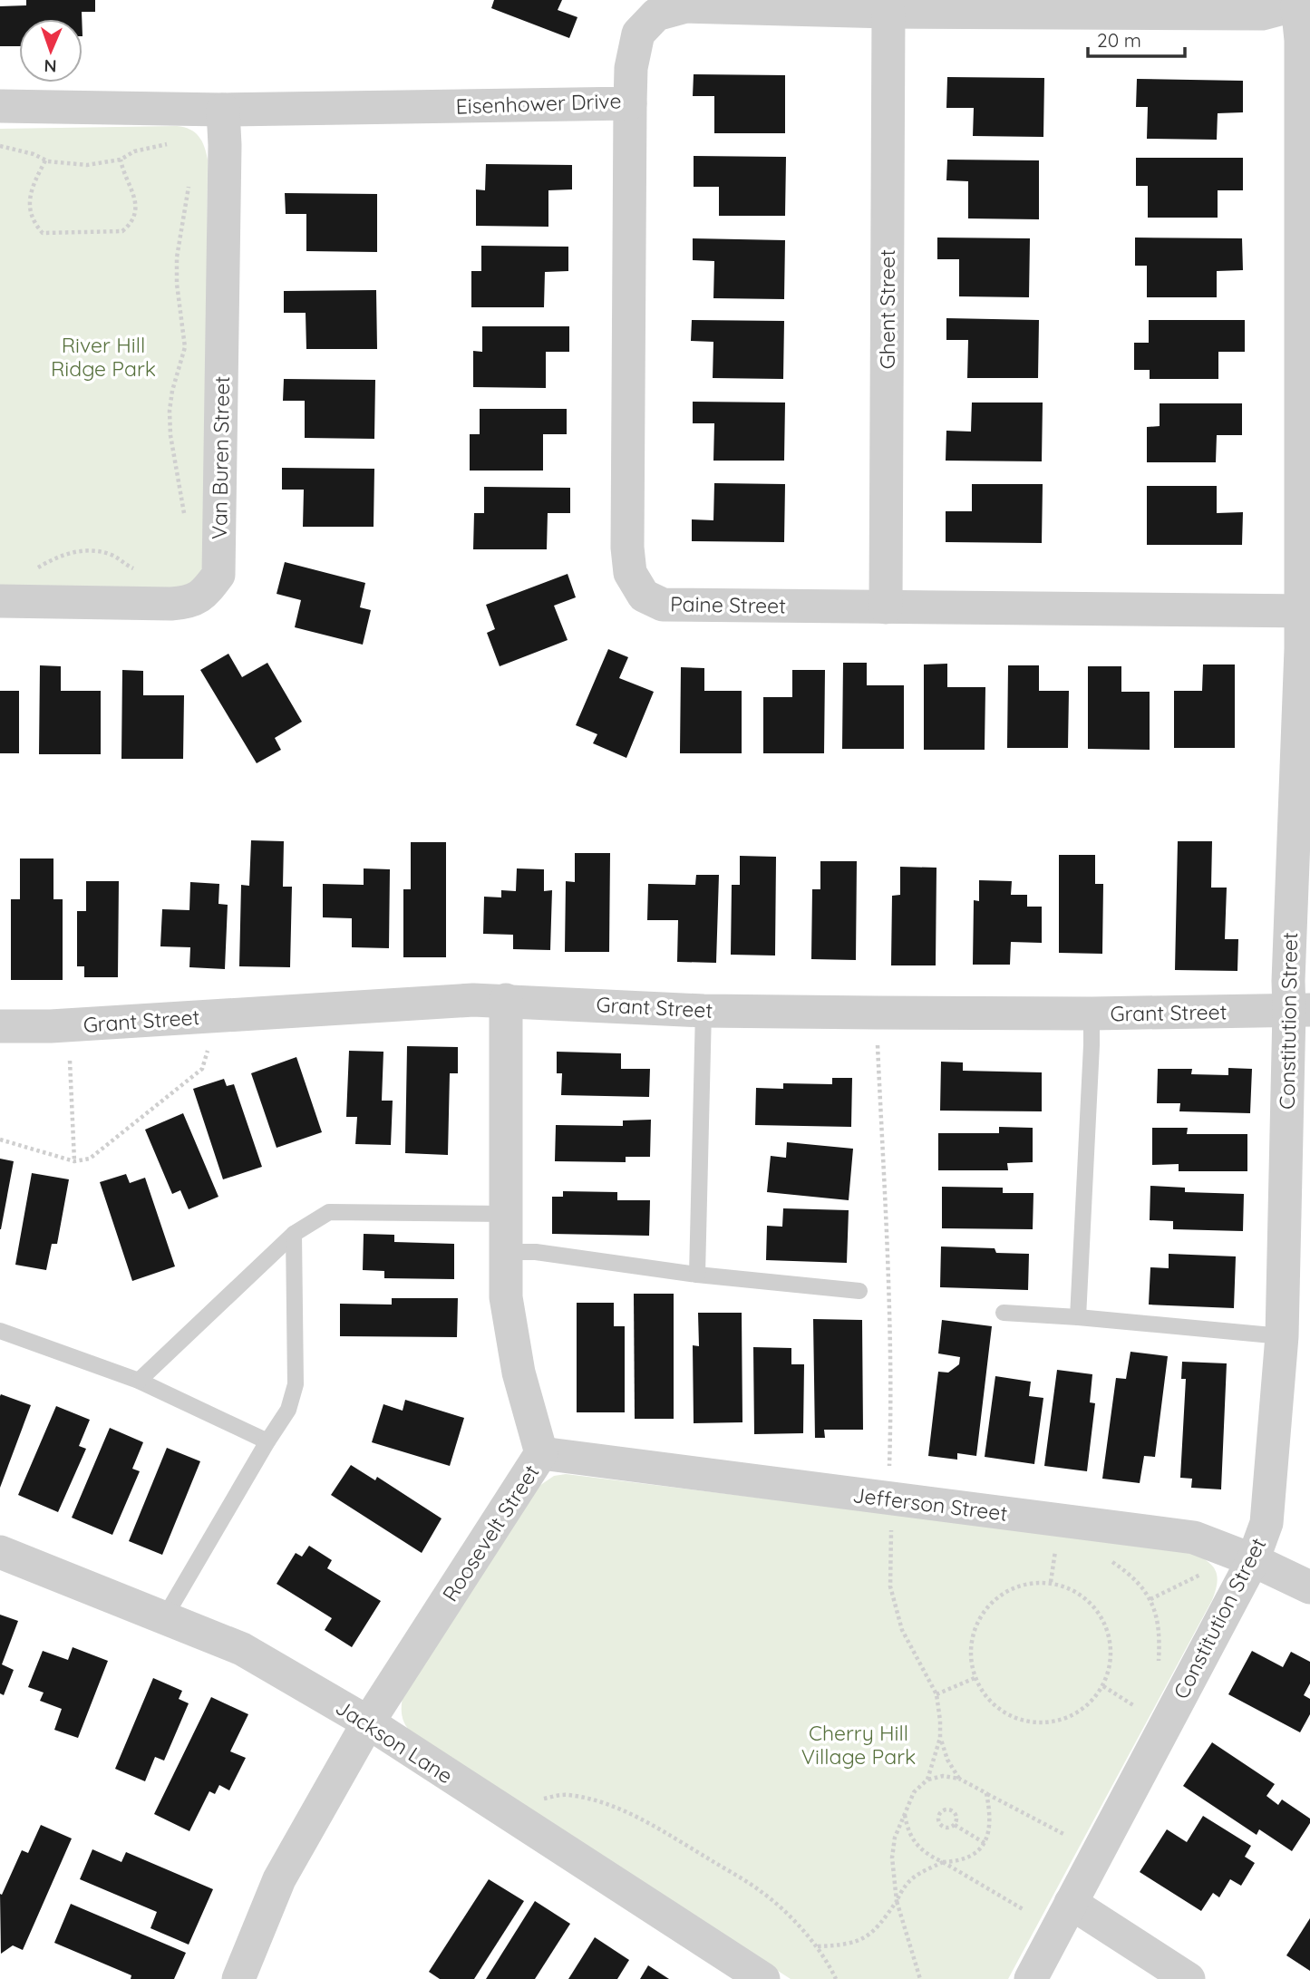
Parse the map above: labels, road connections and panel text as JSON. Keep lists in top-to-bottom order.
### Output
{
  "streets": {
    "street": [
      "Eisenhower Drive",
      "Ghent Street",
      "Van Buren Street",
      "Paine Street",
      "Grant Street",
      "Constitution Street",
      "Jefferson Street",
      "Roosevelt Street",
      "Jackson Lane"
    ]
  },
  "crossings": [
    ["Eisenhower Drive", "Ghent Street"],
    ["Eisenhower Drive", "Van Buren Street"],
    ["Eisenhower Drive", "Paine Street"],
    ["Eisenhower Drive", "Constitution Street"],
    ["Ghent Street", "Paine Street"],
    ["Paine Street", "Constitution Street"],
    ["Grant Street", "Constitution Street"],
    ["Grant Street", "Roosevelt Street"],
    ["Constitution Street", "Jefferson Street"],
    ["Jefferson Street", "Roosevelt Street"],
    ["Roosevelt Street", "Jackson Lane"]
  ],
  "parks": ["River Hill Ridge Park", "Cherry Hill Village Park"],
  "scale_bar": "20 m",
  "north": "bottom"
}
